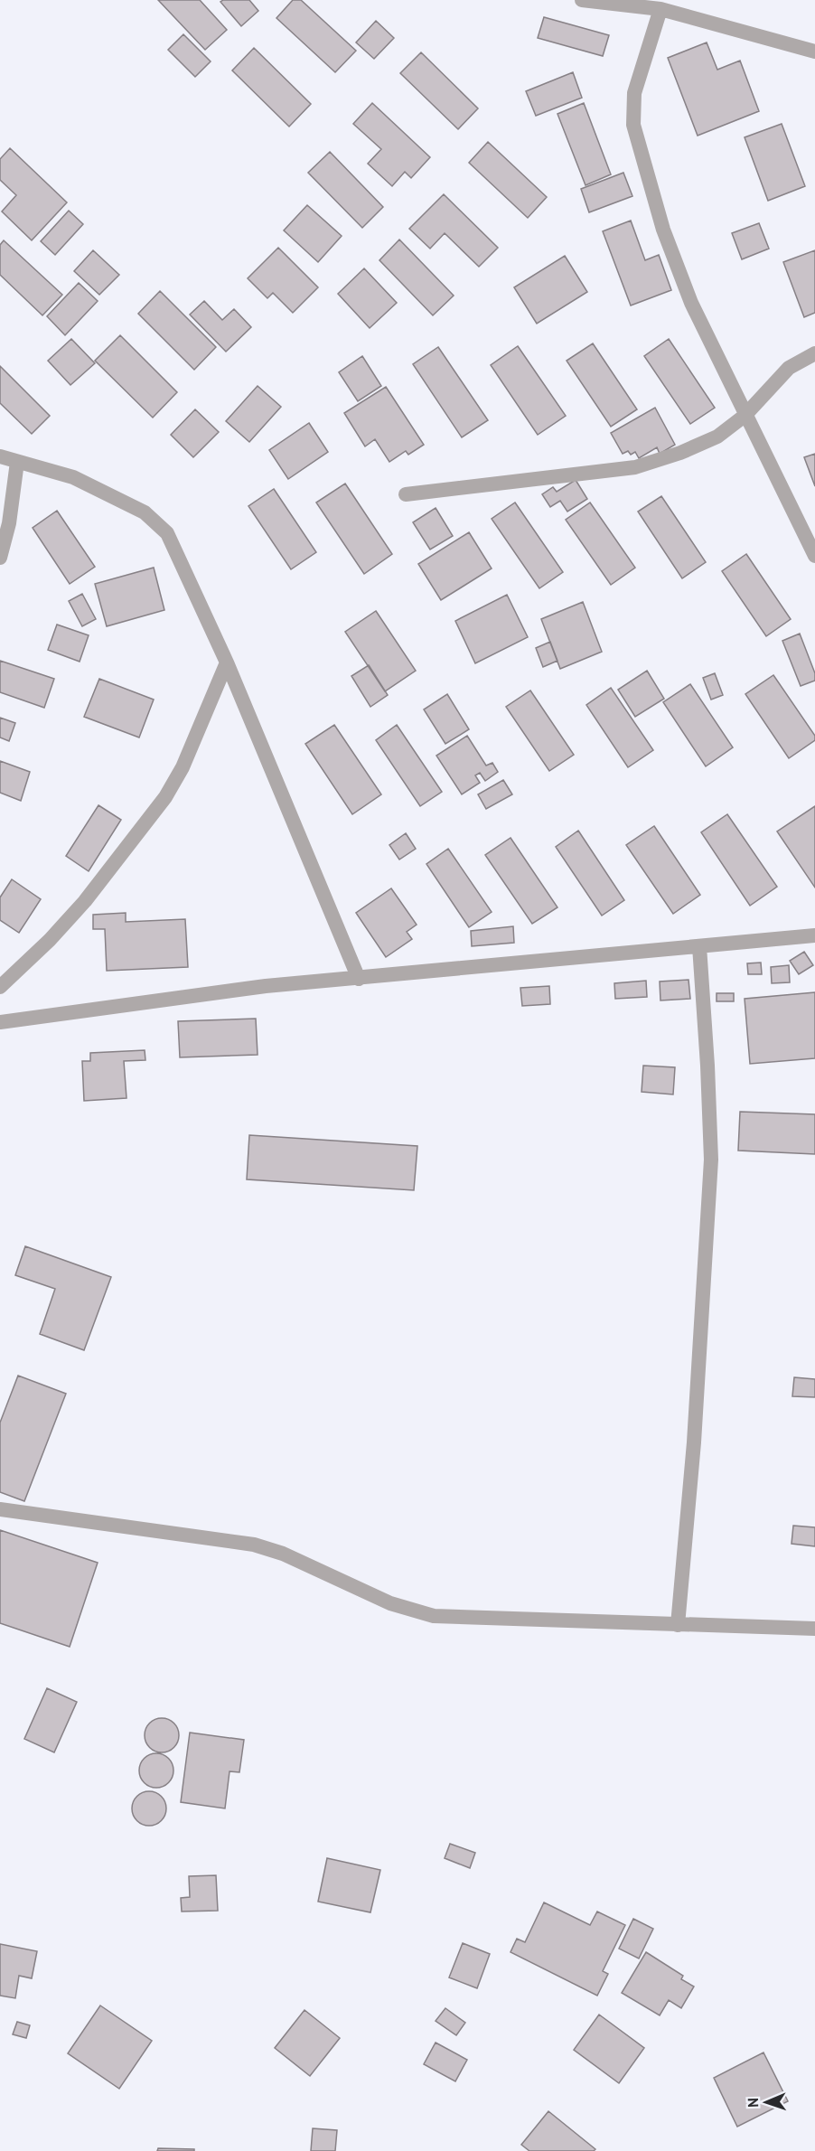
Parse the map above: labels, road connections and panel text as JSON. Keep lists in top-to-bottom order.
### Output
{
  "north": "left"
}
